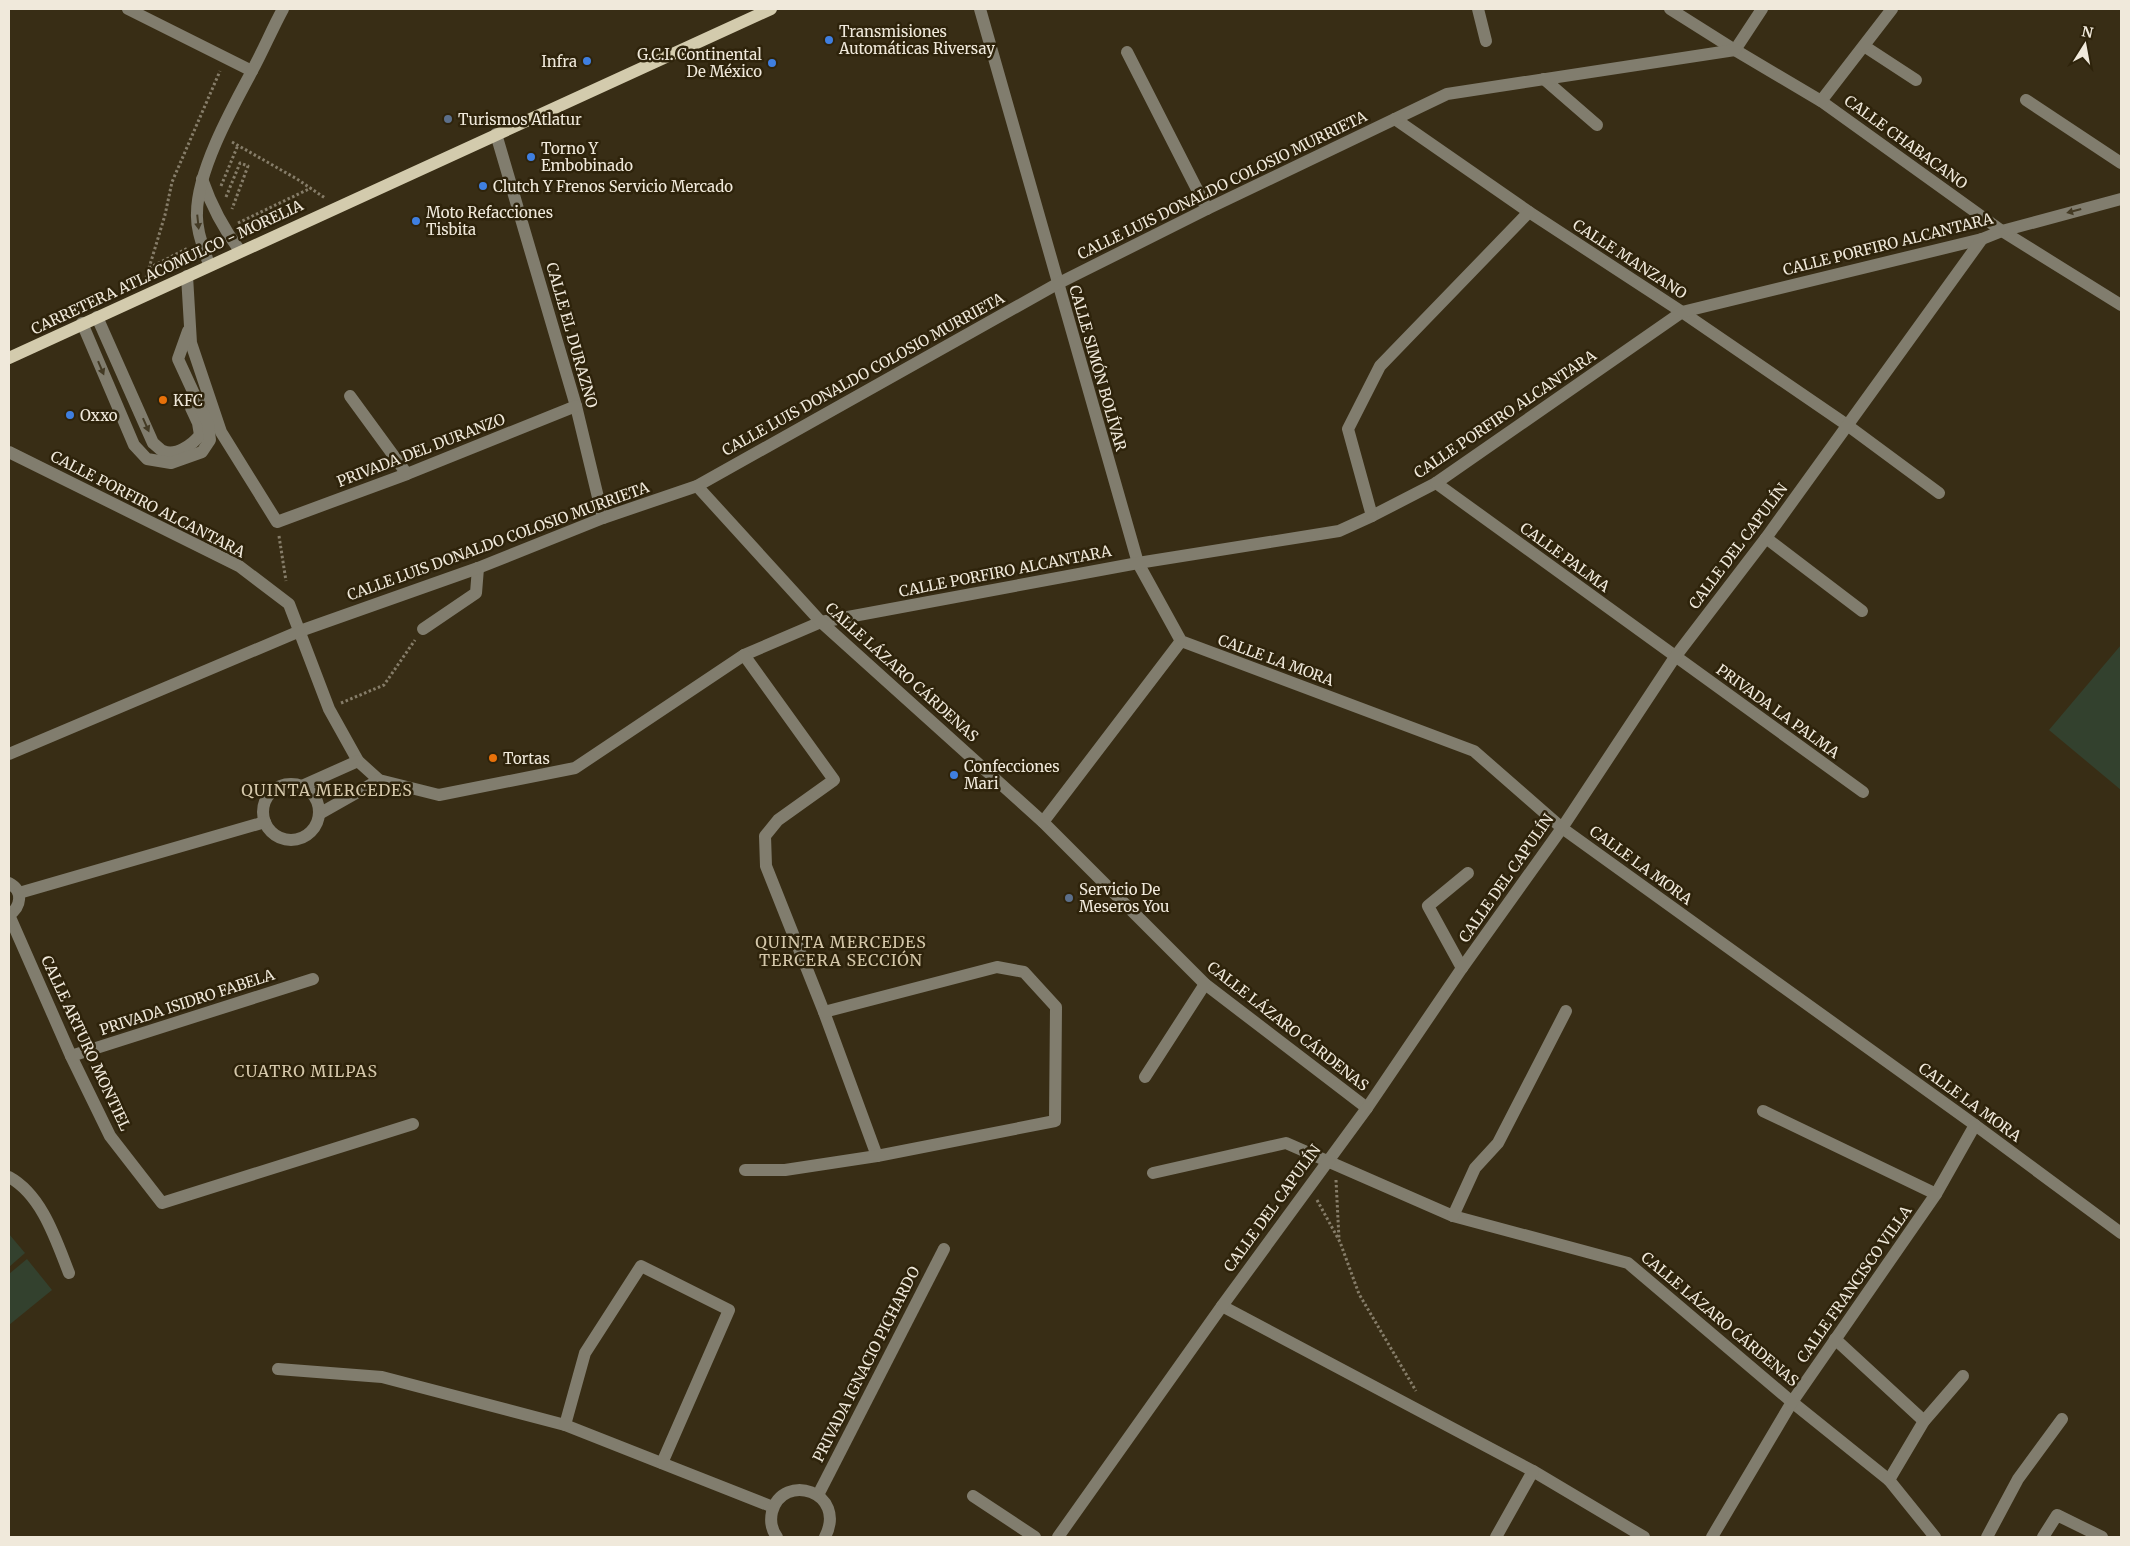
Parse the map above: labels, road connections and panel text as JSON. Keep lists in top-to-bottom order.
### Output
{
  "streets": {
    "main road": ["CARRETERA ATLACOMULCO - MORELIA"],
    "street": [
      "CALLE CHABACANO",
      "CALLE LUIS DONALDO COLOSIO MURRIETA",
      "CALLE PORFIRO ALCANTARA",
      "CALLE MANZANO",
      "CALLE EL DURAZNO",
      "CALLE SIMÓN BOLÍVAR",
      "PRIVADA DEL DURANZO",
      "CALLE DEL CAPULÍN",
      "CALLE PALMA",
      "CALLE LA MORA",
      "CALLE LÁZARO CÁRDENAS",
      "PRIVADA LA PALMA",
      "PRIVADA ISIDRO FABELA",
      "CALLE ARTURO MONTIEL",
      "CALLE FRANCISCO VILLA",
      "PRIVADA IGNACIO PICHARDO"
    ]
  },
  "crossings": [
    ["CALLE CHABACANO", "CALLE LUIS DONALDO COLOSIO MURRIETA"],
    ["CALLE CHABACANO", "CALLE PORFIRO ALCANTARA"],
    ["CALLE LUIS DONALDO COLOSIO MURRIETA", "CALLE PORFIRO ALCANTARA"],
    ["CALLE LUIS DONALDO COLOSIO MURRIETA", "CALLE MANZANO"],
    ["CALLE LUIS DONALDO COLOSIO MURRIETA", "CALLE EL DURAZNO"],
    ["CALLE LUIS DONALDO COLOSIO MURRIETA", "CALLE SIMÓN BOLÍVAR"],
    ["CALLE LUIS DONALDO COLOSIO MURRIETA", "CALLE LÁZARO CÁRDENAS"],
    ["CALLE PORFIRO ALCANTARA", "CALLE MANZANO"],
    ["CALLE PORFIRO ALCANTARA", "CALLE SIMÓN BOLÍVAR"],
    ["CALLE PORFIRO ALCANTARA", "CALLE DEL CAPULÍN"],
    ["CALLE PORFIRO ALCANTARA", "CALLE PALMA"],
    ["CALLE PORFIRO ALCANTARA", "CALLE LÁZARO CÁRDENAS"],
    ["CALLE MANZANO", "CALLE DEL CAPULÍN"],
    ["CARRETERA ATLACOMULCO - MORELIA", "CALLE EL DURAZNO"],
    ["CALLE EL DURAZNO", "PRIVADA DEL DURANZO"],
    ["CALLE DEL CAPULÍN", "CALLE PALMA"],
    ["CALLE DEL CAPULÍN", "CALLE LA MORA"],
    ["CALLE DEL CAPULÍN", "CALLE LÁZARO CÁRDENAS"],
    ["CALLE DEL CAPULÍN", "PRIVADA LA PALMA"],
    ["CALLE PALMA", "PRIVADA LA PALMA"],
    ["CALLE LA MORA", "CALLE FRANCISCO VILLA"],
    ["CALLE LÁZARO CÁRDENAS", "CALLE FRANCISCO VILLA"],
    ["PRIVADA ISIDRO FABELA", "CALLE ARTURO MONTIEL"]
  ],
  "districts": ["QUINTA MERCEDES", "QUINTA MERCEDES TERCERA SECCIÓN", "CUATRO MILPAS"],
  "places": [
    "Transmisiones Automáticas Riversay",
    "Infra",
    "G.C.I. Continental De México",
    "Turismos Atlatur",
    "Torno Y Embobinado",
    "Clutch Y Frenos Servicio Mercado",
    "Moto Refacciones Tisbita",
    "KFC",
    "Oxxo",
    "Tortas",
    "Confecciones Mari",
    "Servicio De Meseros You"
  ],
  "north": "top"
}
